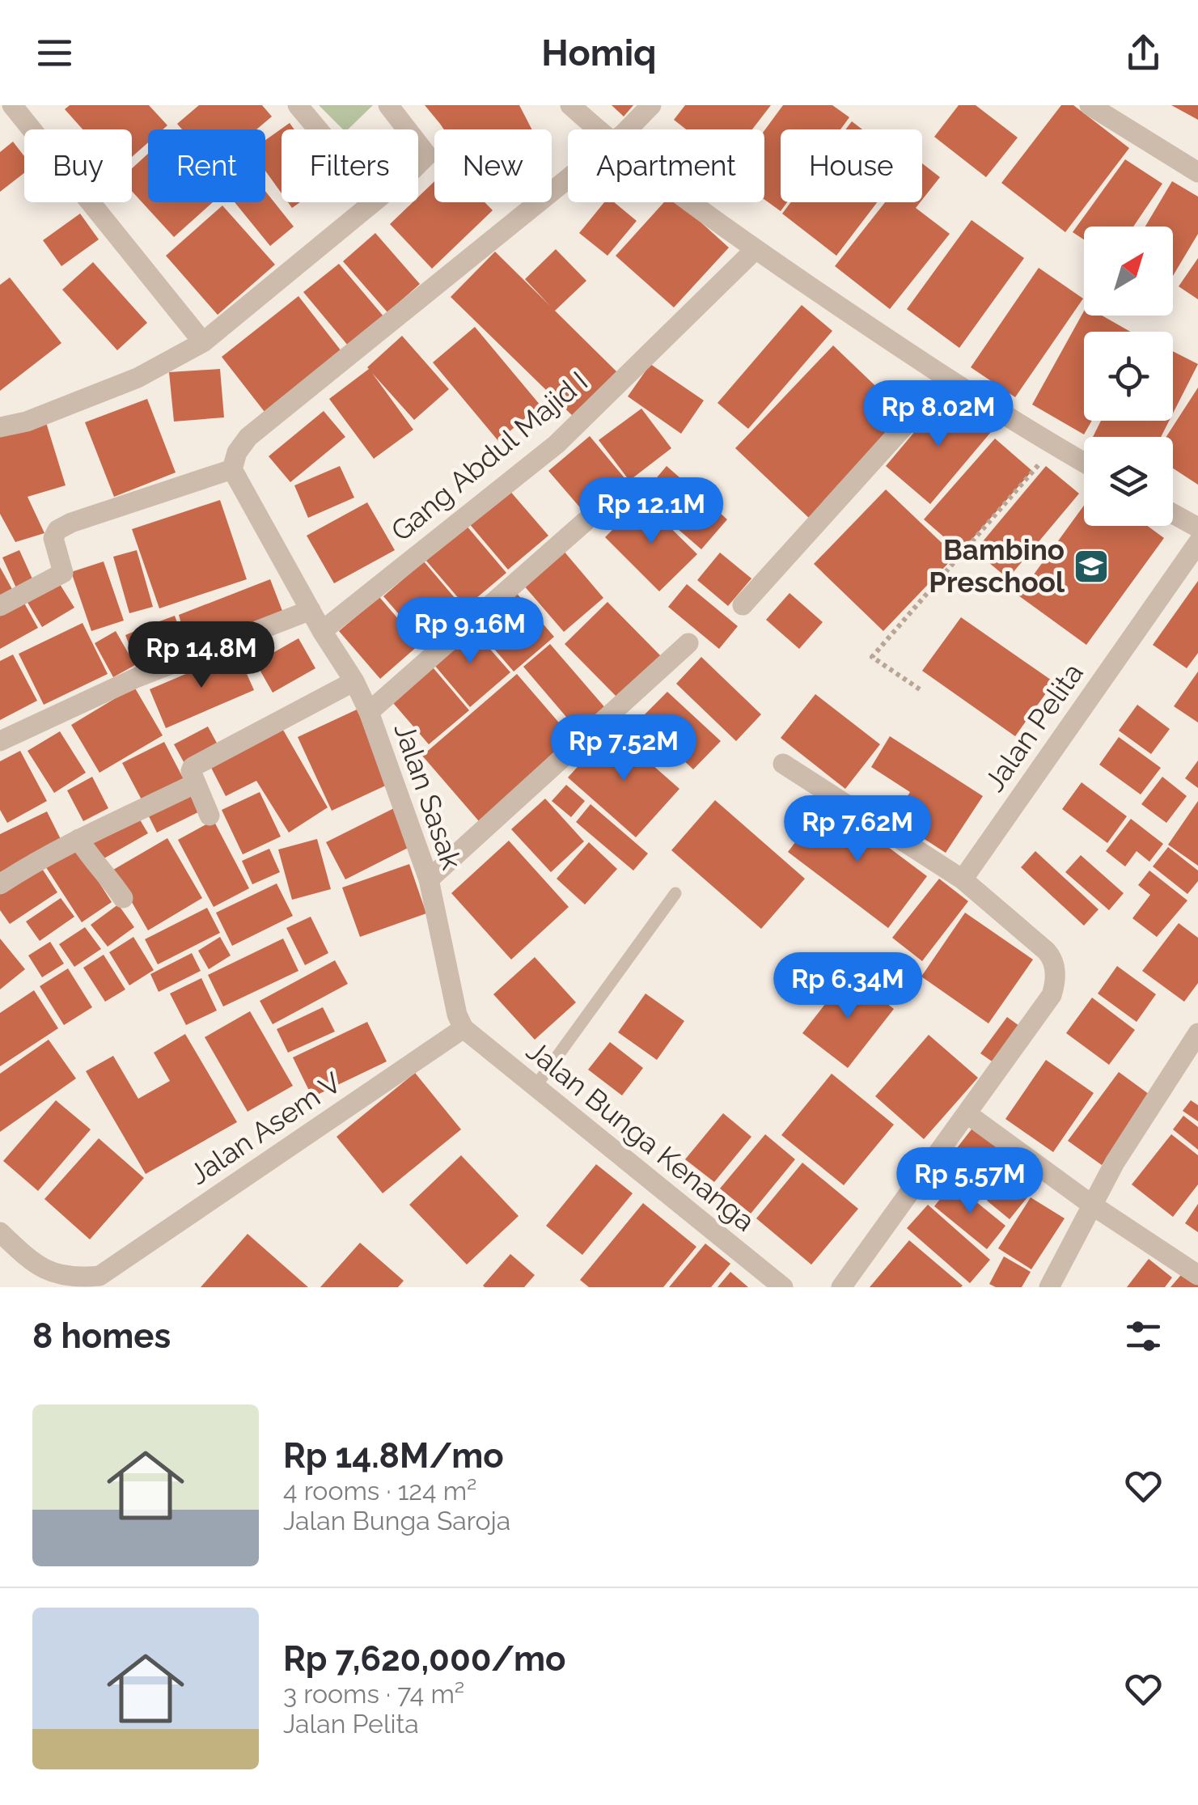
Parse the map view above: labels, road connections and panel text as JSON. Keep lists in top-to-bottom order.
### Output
{
  "streets": {
    "street": [
      "Gang Abdul Majid I",
      "Jalan Pelita",
      "Jalan Sasak",
      "Jalan Asem V",
      "Jalan Bunga Kenanga"
    ]
  },
  "crossings": [
    ["Gang Abdul Majid I", "Jalan Sasak"],
    ["Jalan Sasak", "Jalan Asem V"],
    ["Jalan Sasak", "Jalan Bunga Kenanga"],
    ["Jalan Asem V", "Jalan Bunga Kenanga"]
  ],
  "places": {
    "school or university": ["Bambino Preschool"]
  },
  "north": "top right",
  "page": {
    "header": "Homiq",
    "chip": [
      "Buy",
      "Rent",
      "Filters",
      "New",
      "Apartment",
      "House"
    ],
    "price": [
      "Rp 8.02M",
      "Rp 12.1M",
      "Rp 9.16M",
      "Rp 14.8M",
      "Rp 7.52M",
      "Rp 7.62M",
      "Rp 6.34M",
      "Rp 5.57M"
    ],
    "heading": "8 homes",
    "list": [
      {
        "name": "Rp 14.8M/mo",
        "note": "4 rooms · 124 m² · Jalan Bunga Saroja"
      },
      {
        "name": "Rp 7,620,000/mo",
        "note": "3 rooms · 74 m² · Jalan Pelita"
      }
    ]
  }
}
